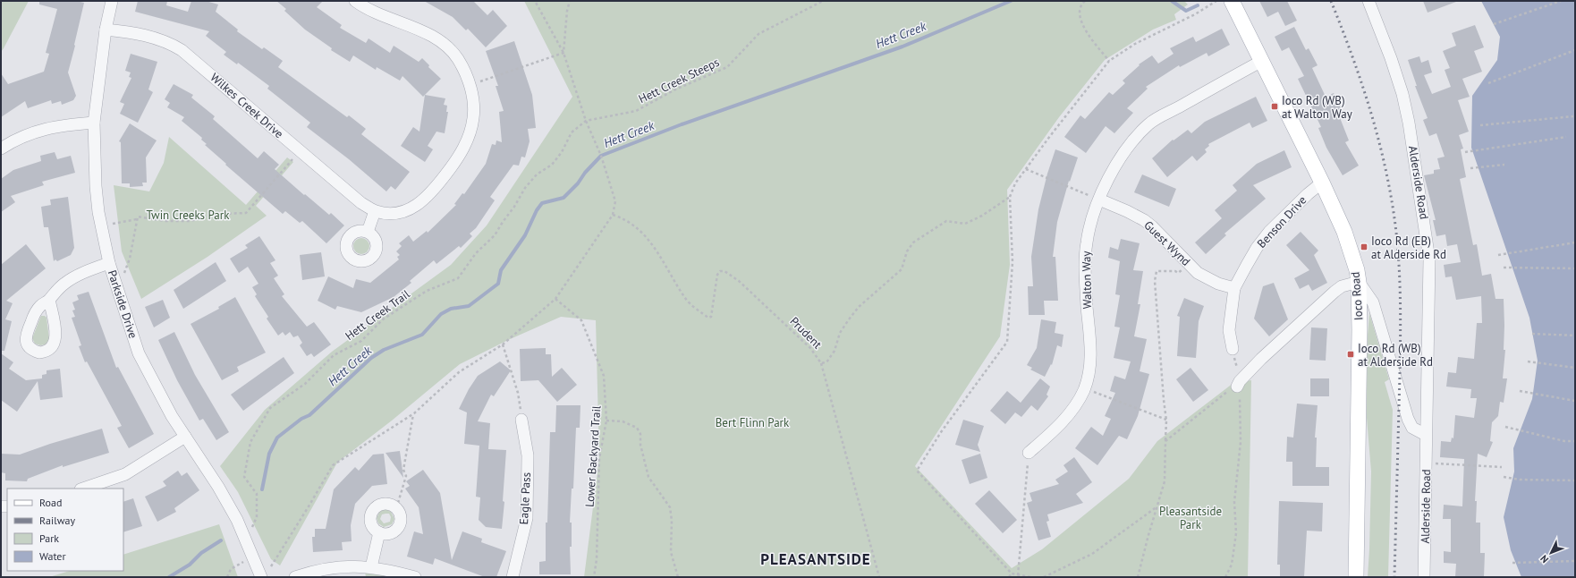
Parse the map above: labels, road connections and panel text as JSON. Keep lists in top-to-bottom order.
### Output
{
  "streets": {
    "main road": ["Ioco Road"],
    "street": [
      "Wilkes Creek Drive",
      "Alderside Road",
      "Benson Drive",
      "Guest Wynd",
      "Walton Way",
      "Parkside Drive",
      "Eagle Pass"
    ],
    "path": [
      "Hett Creek Steeps",
      "Hett Creek Trail",
      "Prudent",
      "Lower Backyard Trail"
    ]
  },
  "crossings": [
    ["Hett Creek Steeps", "Hett Creek Trail"],
    ["Wilkes Creek Drive", "Parkside Drive"],
    ["Benson Drive", "Guest Wynd"],
    ["Benson Drive", "Ioco Road"],
    ["Guest Wynd", "Walton Way"],
    ["Walton Way", "Ioco Road"]
  ],
  "districts": ["PLEASANTSIDE"],
  "water": ["Hett Creek"],
  "parks": ["Twin Creeks Park", "Bert Flinn Park", "Pleasantside Park"],
  "places": {
    "transit": ["Ioco Rd (WB) at Walton Way", "Ioco Rd (EB) at Alderside Rd", "Ioco Rd (WB) at Alderside Rd"]
  },
  "legend": [
    "Road",
    "Railway",
    "Park",
    "Water"
  ],
  "north": "bottom left"
}
